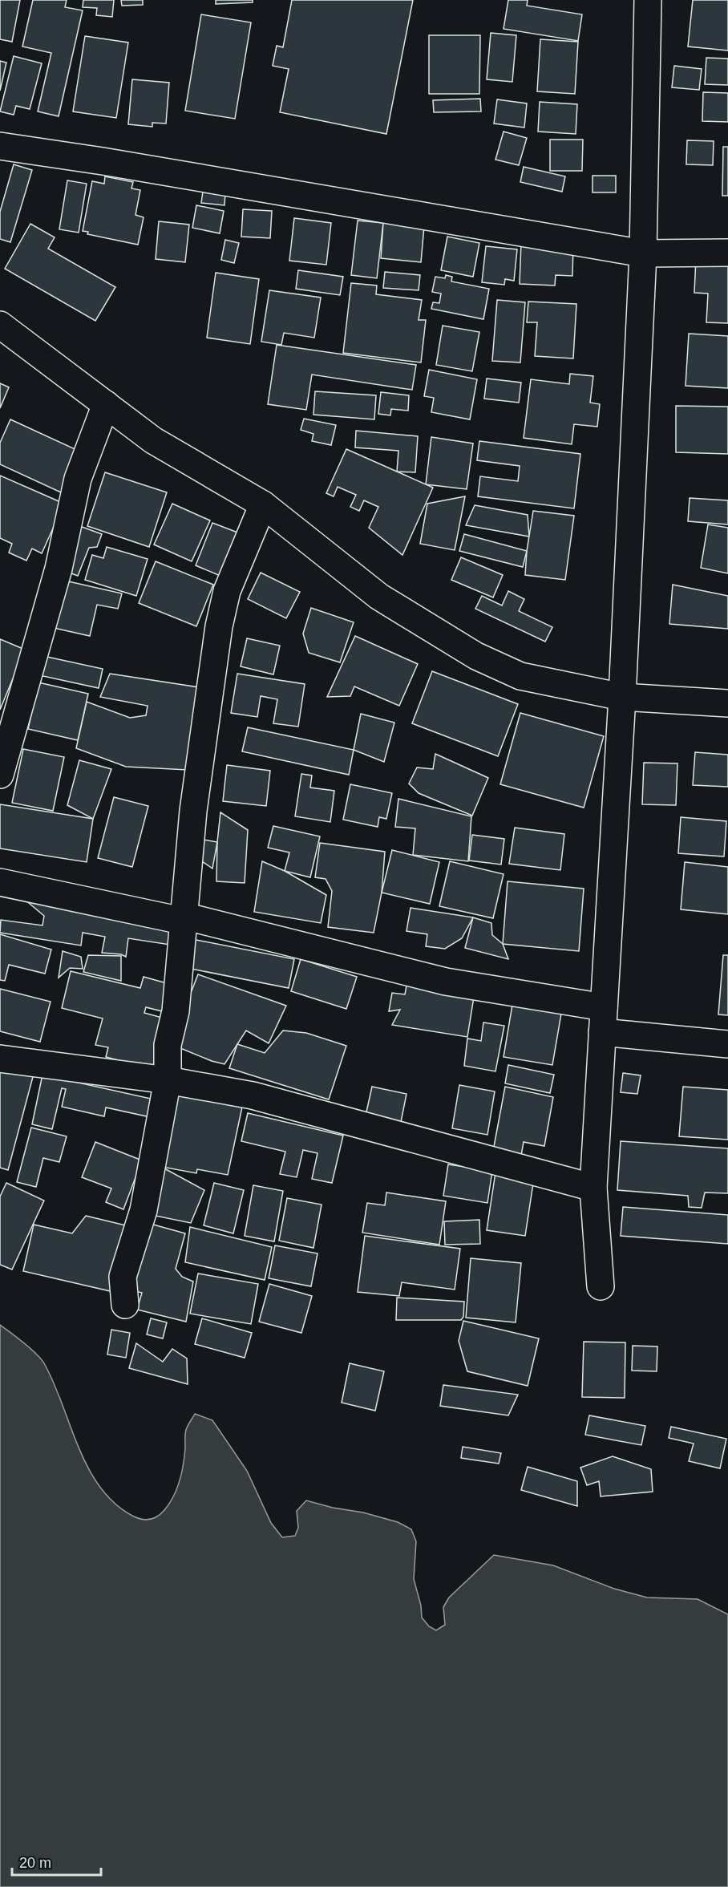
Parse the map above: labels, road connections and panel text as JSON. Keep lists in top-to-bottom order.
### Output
{
  "scale_bar": "20 m"
}
